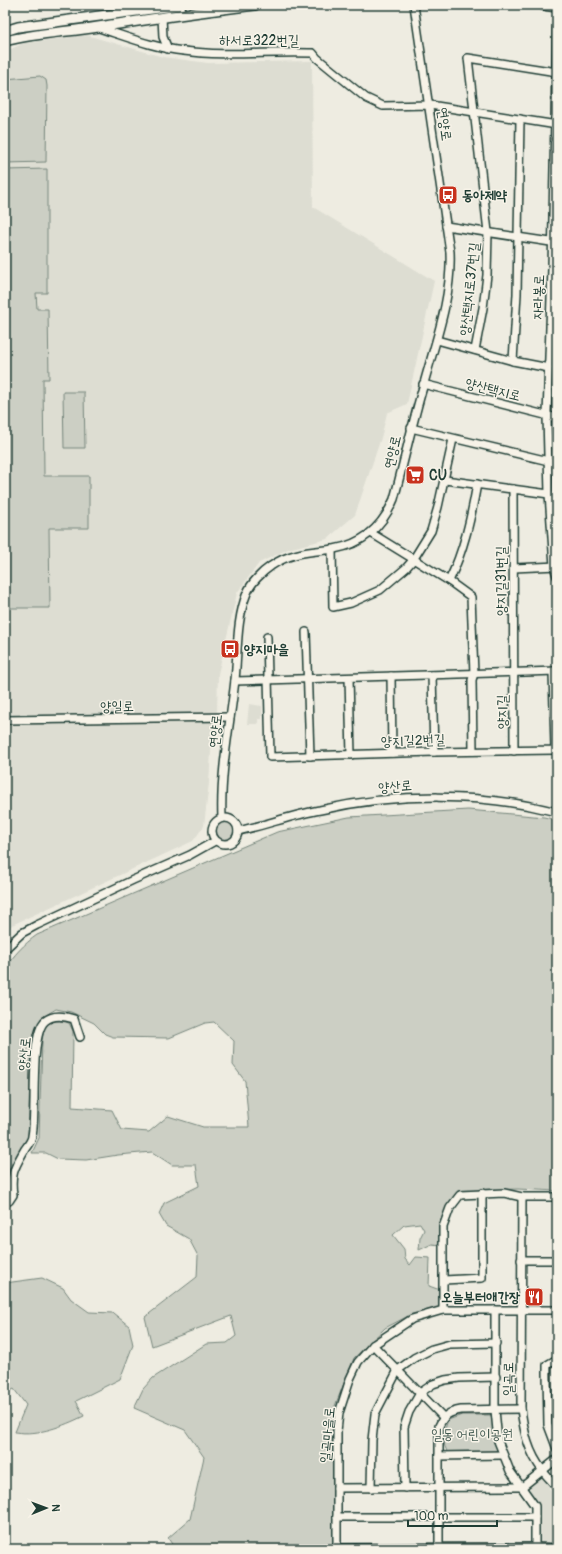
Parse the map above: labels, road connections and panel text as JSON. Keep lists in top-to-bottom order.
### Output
{
  "streets": {
    "street": [
      "하서로322번길",
      "연양로",
      "양산택지로37번길",
      "자라봉로",
      "양산택지로",
      "양지길31번길",
      "양일로",
      "양지길",
      "양지길2번길",
      "양산로",
      "일곡로",
      "일곡마을로"
    ]
  },
  "crossings": [
    ["하서로322번길", "연양로"],
    ["하서로322번길", "양산택지로37번길"],
    ["하서로322번길", "자라봉로"],
    ["연양로", "양산택지로"],
    ["연양로", "양일로"],
    ["연양로", "양산로"],
    ["양산택지로37번길", "자라봉로"],
    ["자라봉로", "양산택지로"],
    ["양지길31번길", "양지길"],
    ["양지길", "양지길2번길"],
    ["일곡로", "일곡마을로"]
  ],
  "parks": ["일동 어린이공원"],
  "places": {
    "bus stop": ["동아제약", "양지마을"],
    "supermarket": ["CU"],
    "restaurant": ["오늘부터애간장"]
  },
  "scale_bar": "100 m",
  "north": "right"
}
